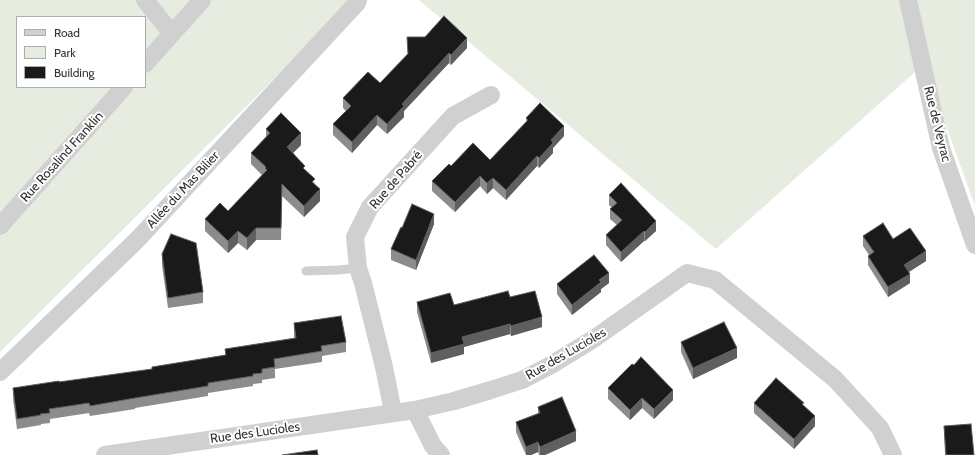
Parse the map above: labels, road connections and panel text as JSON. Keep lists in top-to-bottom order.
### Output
{
  "streets": {
    "street": [
      "Rue de Veyrac",
      "Rue Rosalind Franklin",
      "Rue de Pabré",
      "Allée du Mas Bilier",
      "Rue des Lucioles"
    ]
  },
  "crossings": [
    ["Rue de Pabré", "Rue des Lucioles"]
  ],
  "legend": ["Road", "Park", "Building"]
}
